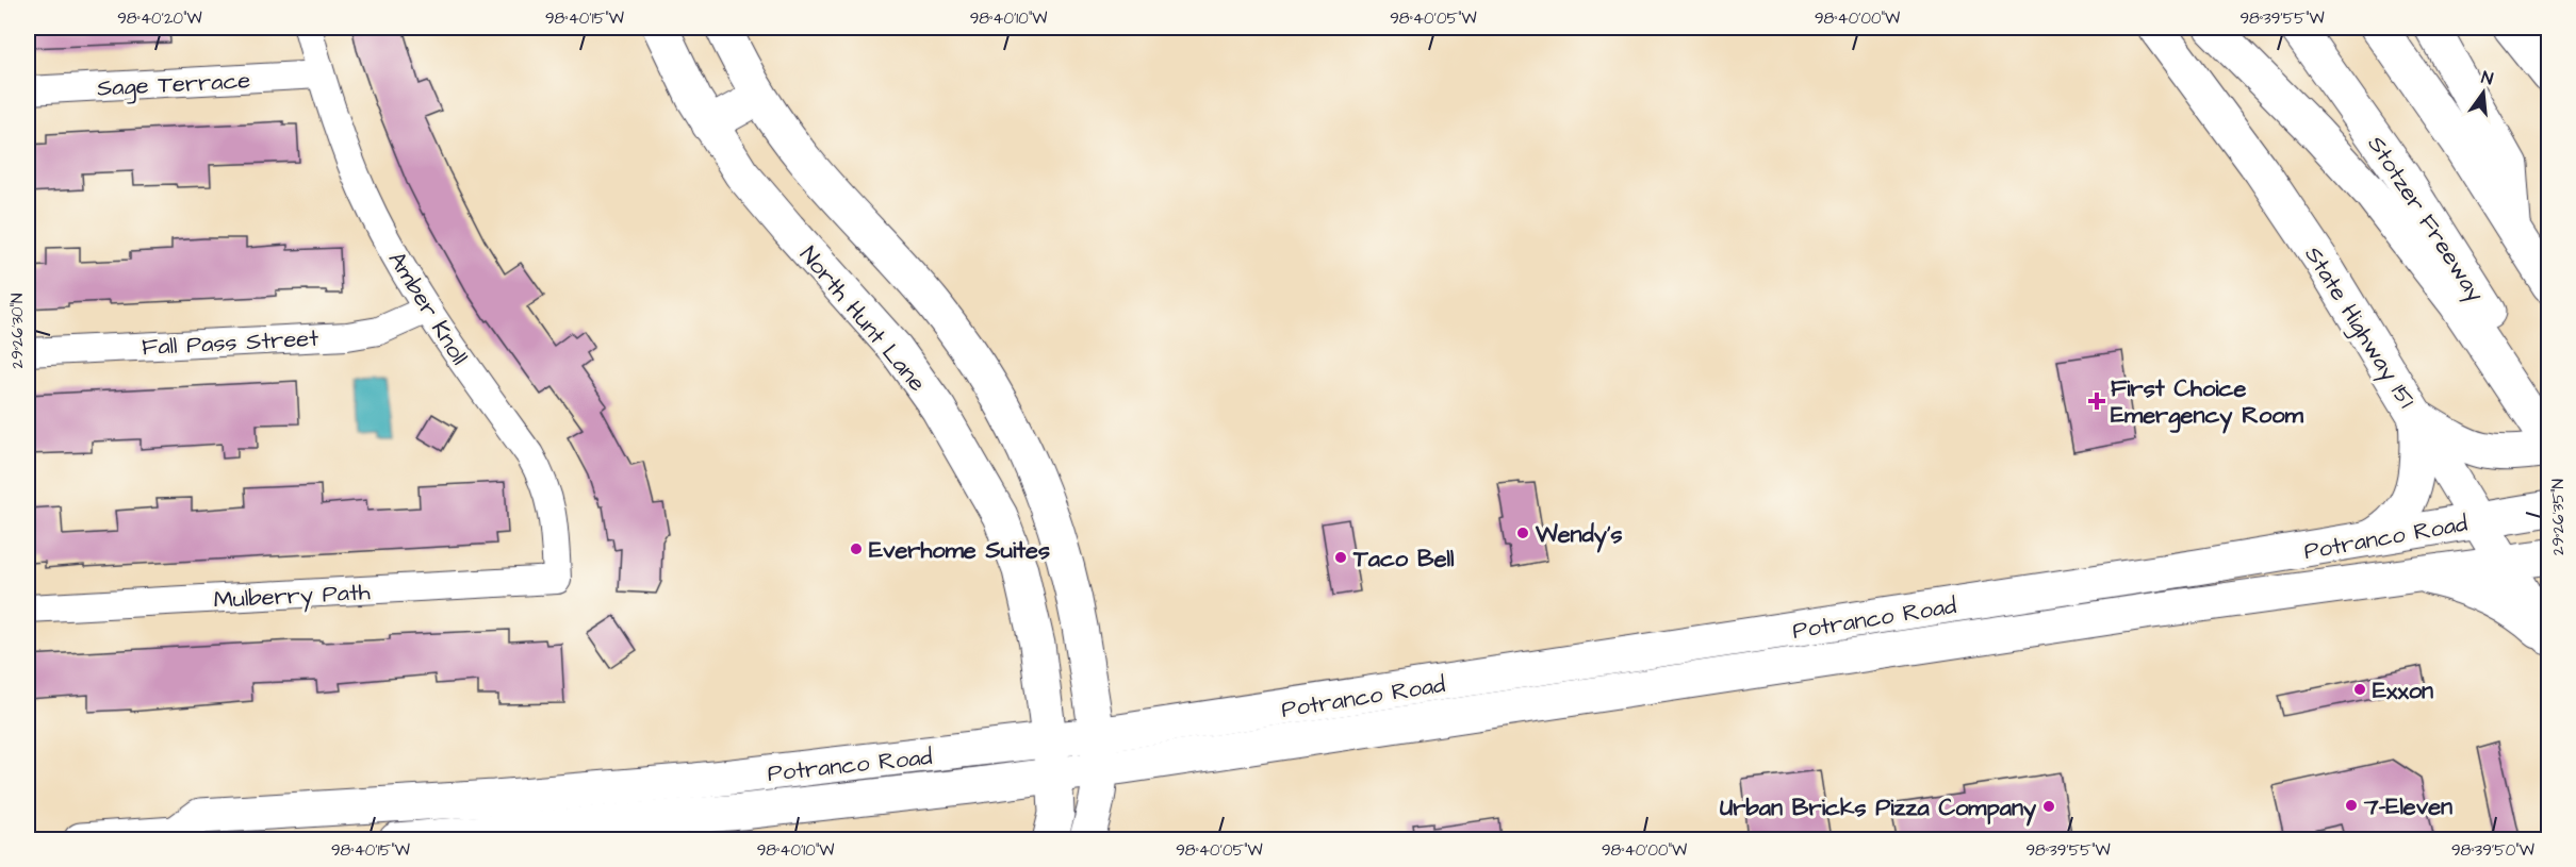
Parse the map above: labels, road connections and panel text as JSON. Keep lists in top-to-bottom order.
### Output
{
  "streets": {
    "main road": [
      "Stotzer Freeway",
      "North Hunt Lane",
      "State Highway 151",
      "Potranco Road"
    ],
    "street": [
      "Sage Terrace",
      "Amber Knoll",
      "Fall Pass Street",
      "Mulberry Path"
    ]
  },
  "crossings": [
    ["Sage Terrace", "Amber Knoll"],
    ["Amber Knoll", "Fall Pass Street"],
    ["Amber Knoll", "Mulberry Path"],
    ["North Hunt Lane", "Potranco Road"],
    ["State Highway 151", "Potranco Road"]
  ],
  "places": {
    "health": ["First Choice Emergency Room"],
    "other": [
      "Wendy's",
      "Everhome Suites",
      "Taco Bell",
      "Exxon",
      "7-Eleven",
      "Urban Bricks Pizza Company"
    ]
  },
  "north": "top",
  "coordinates": [
    "98°40'20\"W",
    "98°40'15\"W",
    "98°40'10\"W",
    "98°40'05\"W",
    "98°40'00\"W",
    "98°39'55\"W",
    "29°26'30\"N",
    "29°26'35\"N",
    "98°39'50\"W"
  ]
}
